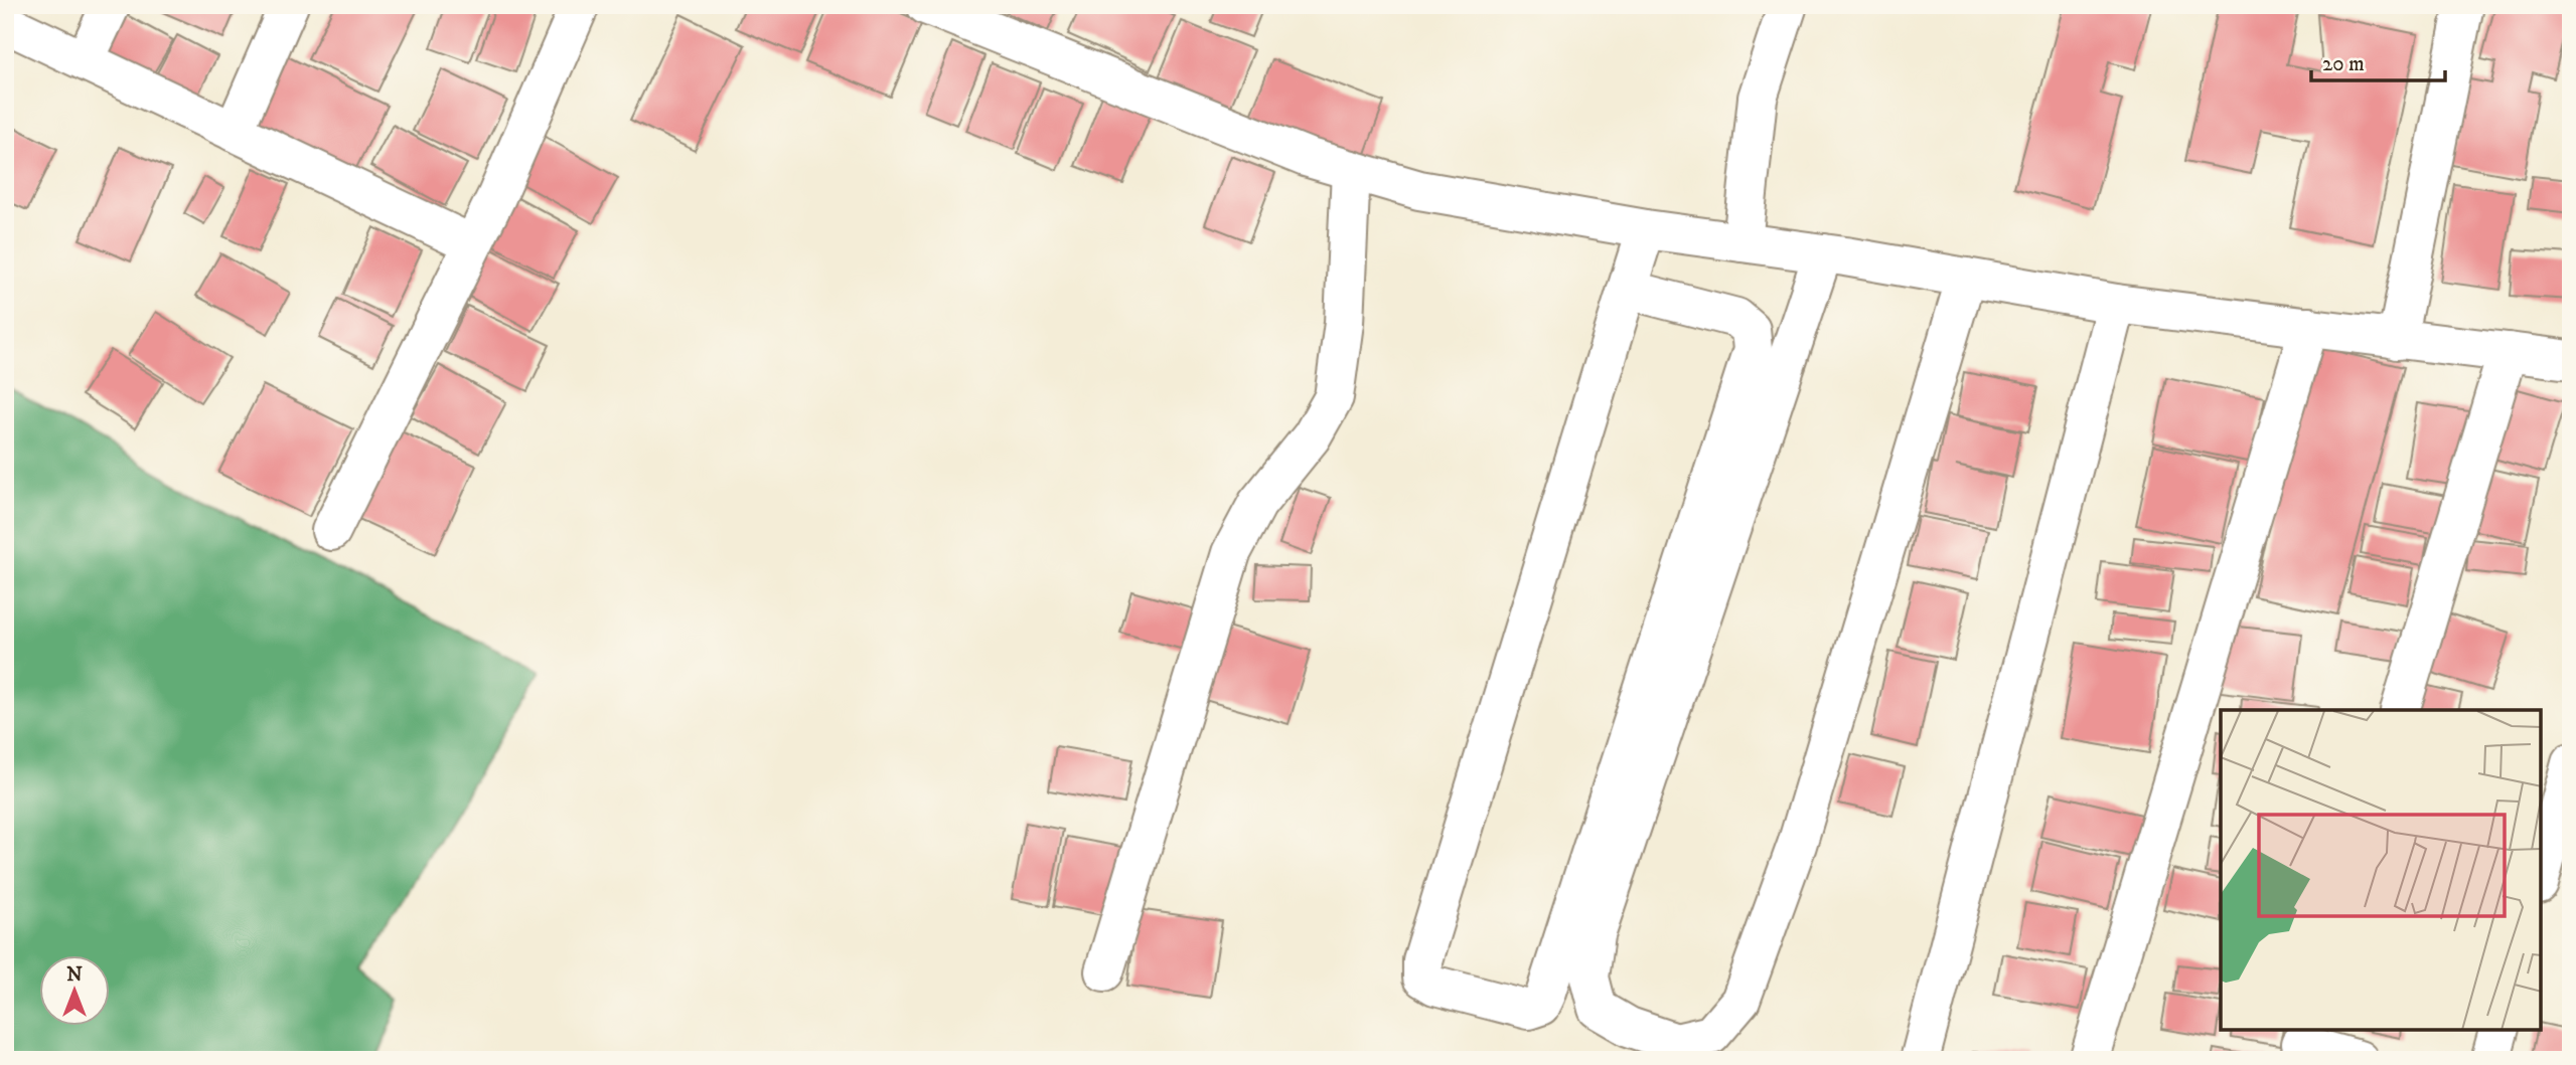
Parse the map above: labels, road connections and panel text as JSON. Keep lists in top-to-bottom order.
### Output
{
  "scale_bar": "20 m",
  "north": "top"
}
